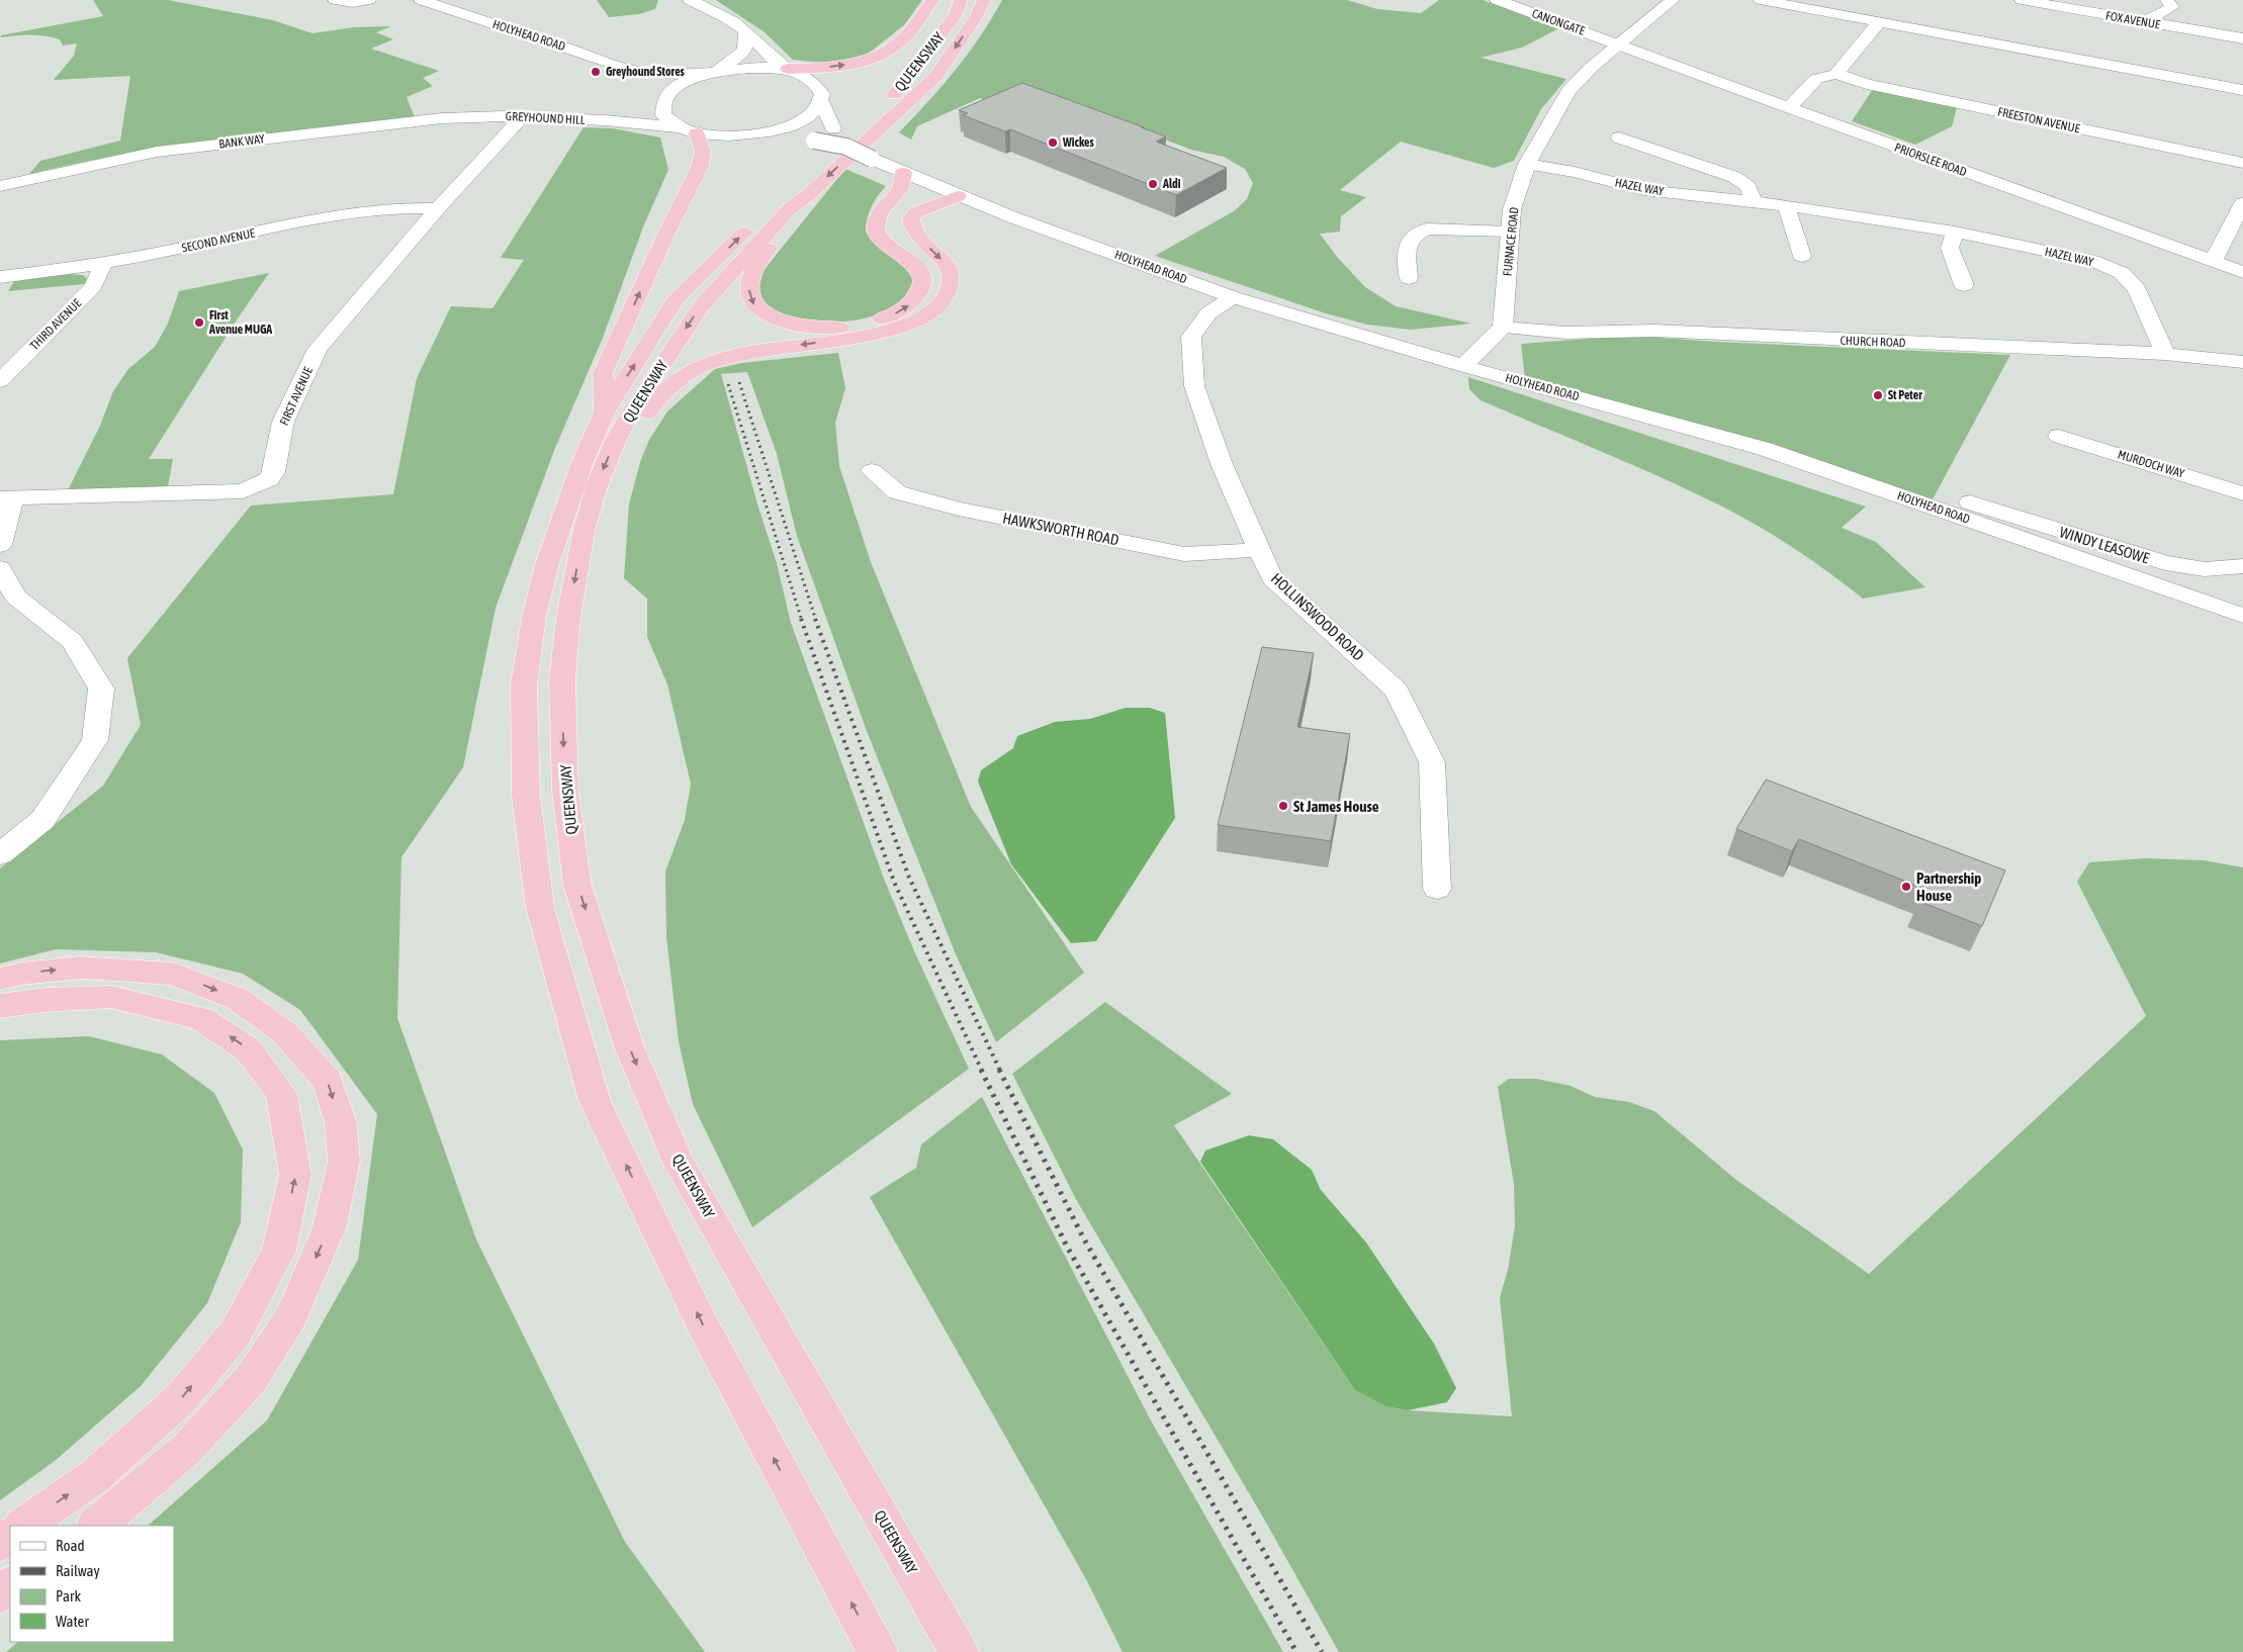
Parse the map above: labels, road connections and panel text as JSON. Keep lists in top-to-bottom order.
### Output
{
  "streets": {
    "highway": ["QUEENSWAY"],
    "street": [
      "FOX AVENUE",
      "CANONGATE",
      "HOLYHEAD ROAD",
      "GREYHOUND HILL",
      "FREESTON AVENUE",
      "BANK WAY",
      "PRIORSLEE ROAD",
      "HAZEL WAY",
      "SECOND AVENUE",
      "FURNACE ROAD",
      "THIRD AVENUE",
      "CHURCH ROAD",
      "FIRST AVENUE",
      "MURDOCH WAY",
      "HAWKSWORTH ROAD",
      "WINDY LEASOWE",
      "HOLLINSWOOD ROAD"
    ]
  },
  "crossings": [
    ["CANONGATE", "PRIORSLEE ROAD"],
    ["CANONGATE", "FURNACE ROAD"],
    ["HOLYHEAD ROAD", "GREYHOUND HILL"],
    ["HOLYHEAD ROAD", "HOLLINSWOOD ROAD"],
    ["GREYHOUND HILL", "BANK WAY"],
    ["GREYHOUND HILL", "FIRST AVENUE"],
    ["PRIORSLEE ROAD", "FURNACE ROAD"],
    ["HAZEL WAY", "FURNACE ROAD"],
    ["HAZEL WAY", "CHURCH ROAD"],
    ["SECOND AVENUE", "THIRD AVENUE"],
    ["SECOND AVENUE", "FIRST AVENUE"],
    ["FURNACE ROAD", "CHURCH ROAD"],
    ["HAWKSWORTH ROAD", "HOLLINSWOOD ROAD"]
  ],
  "places": [
    "Greyhound Stores",
    "Wickes",
    "Aldi",
    "First Avenue MUGA",
    "St Peter",
    "St James House",
    "Partnership House"
  ],
  "legend": [
    "Road",
    "Railway",
    "Park",
    "Water"
  ]
}
